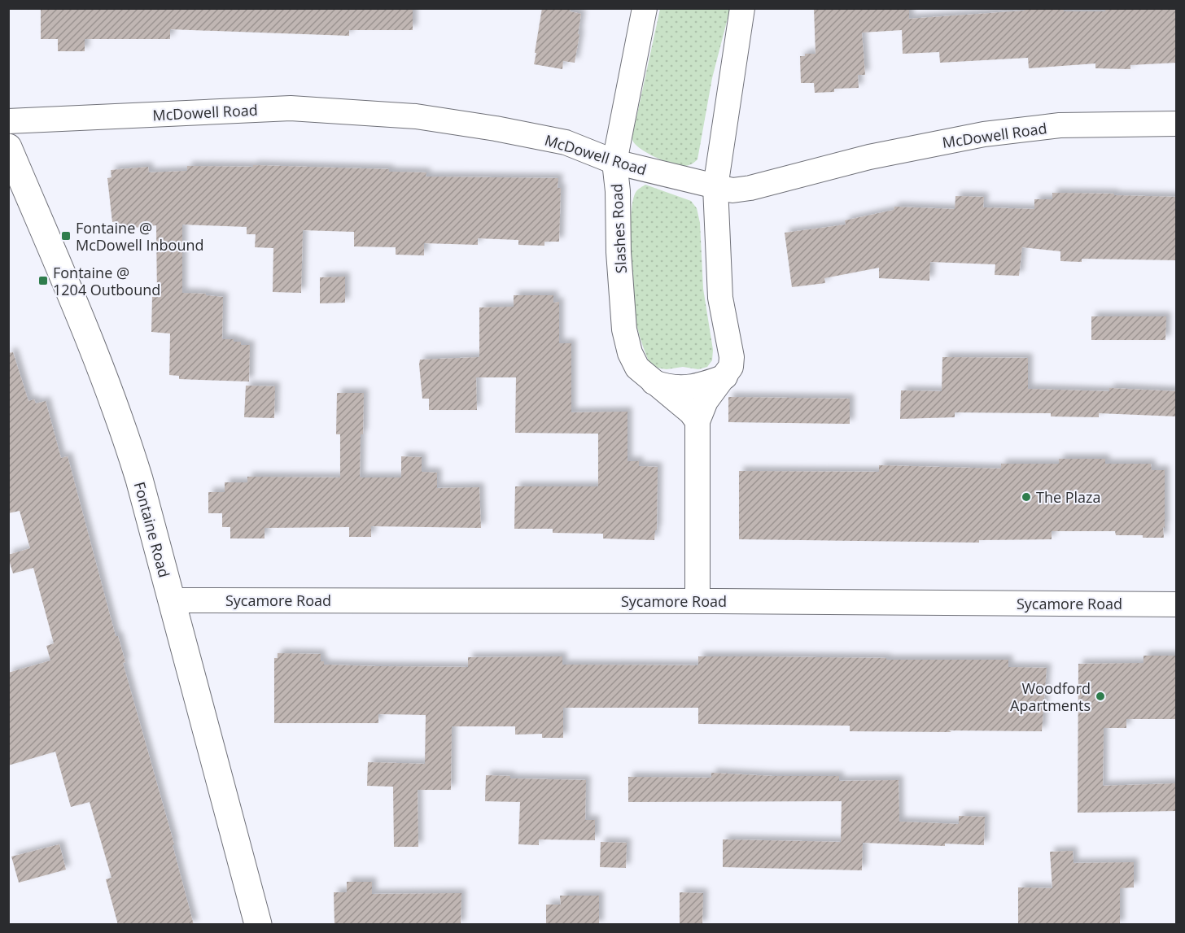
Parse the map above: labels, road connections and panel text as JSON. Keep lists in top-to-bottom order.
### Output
{
  "streets": {
    "street": [
      "McDowell Road",
      "Slashes Road",
      "Fontaine Road",
      "Sycamore Road"
    ]
  },
  "crossings": [
    ["McDowell Road", "Slashes Road"],
    ["Fontaine Road", "Sycamore Road"]
  ],
  "places": {
    "transit": ["Fontaine @ McDowell Inbound", "Fontaine @ 1204 Outbound"],
    "other": ["The Plaza", "Woodford Apartments"]
  }
}
